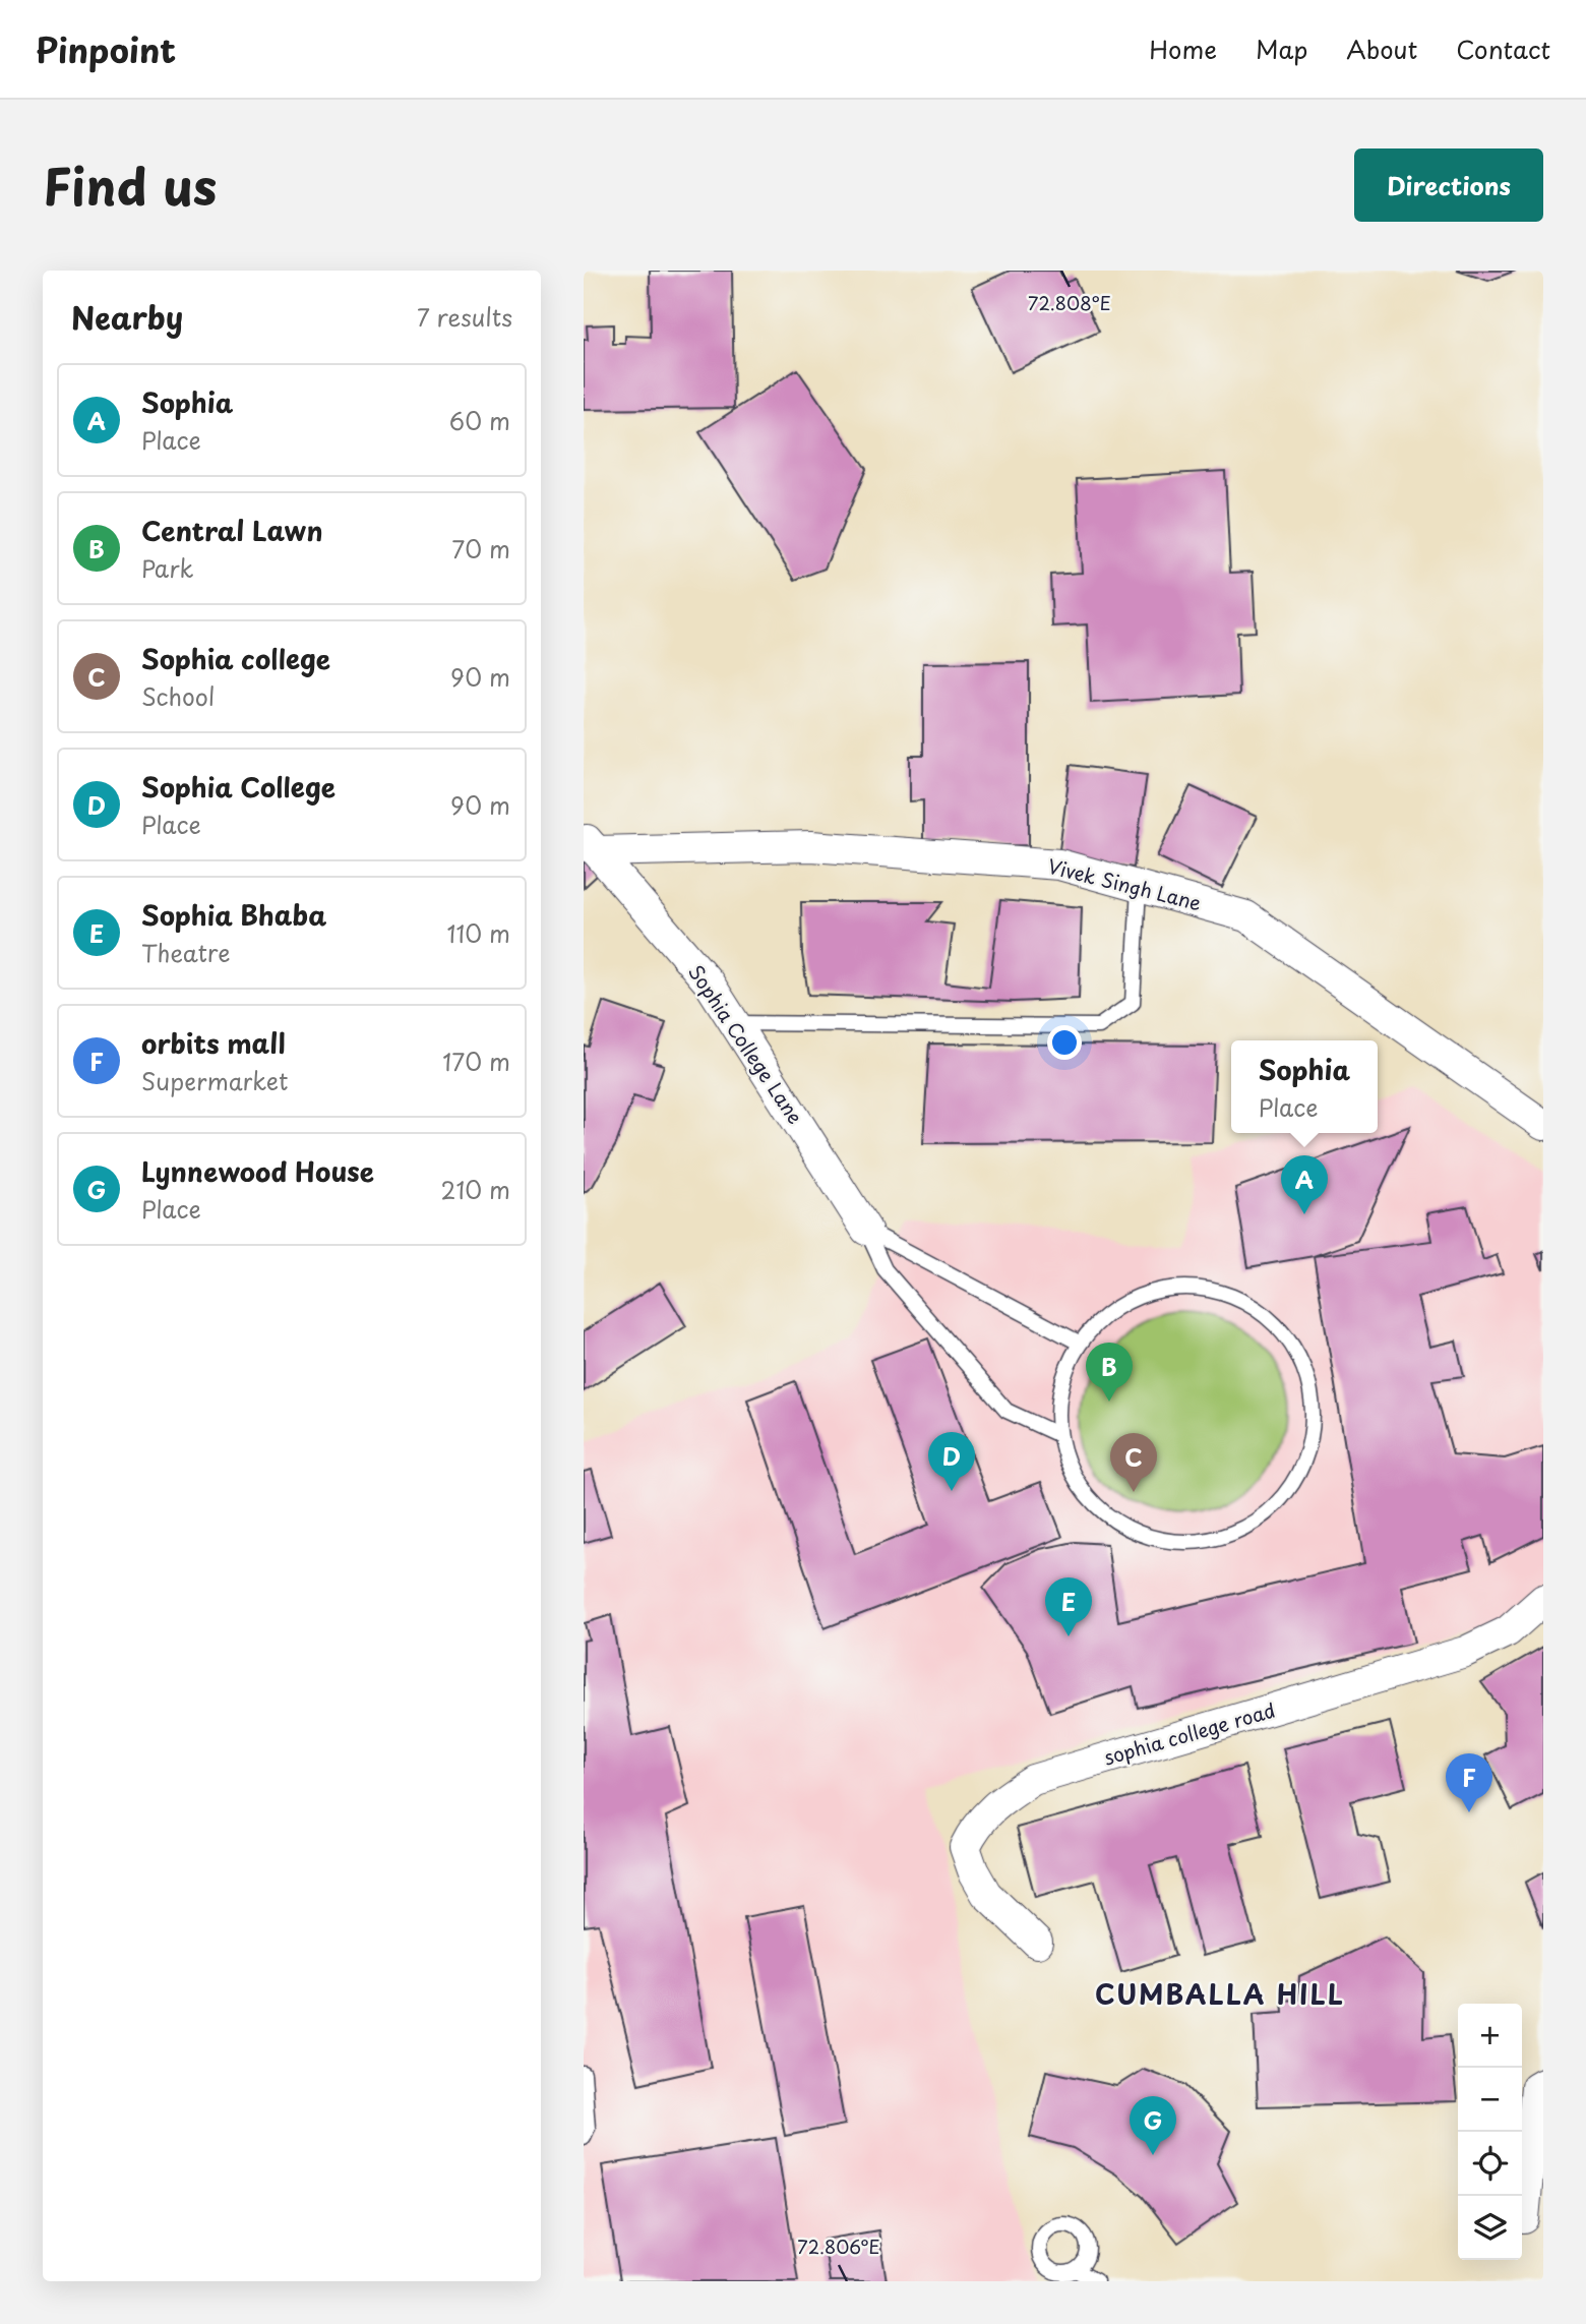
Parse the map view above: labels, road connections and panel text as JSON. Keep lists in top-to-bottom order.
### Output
{
  "streets": {
    "street": ["Vivek Singh Lane", "Sophia College Lane", "sophia college road"]
  },
  "crossings": [
    ["Vivek Singh Lane", "Sophia College Lane"]
  ],
  "districts": ["CUMBALLA HILL"],
  "page": {
    "header": "Pinpoint",
    "nav": [
      "Home",
      "Map",
      "About",
      "Contact"
    ],
    "title": "Find us",
    "buttons": "Directions",
    "heading": ["Nearby", "7 results"],
    "list": [
      {
        "mark": "A",
        "name": "Sophia",
        "note": "Place",
        "value": "60 m"
      },
      {
        "mark": "B",
        "name": "Central Lawn",
        "note": "Park",
        "value": "70 m"
      },
      {
        "mark": "C",
        "name": "Sophia college",
        "note": "School",
        "value": "90 m"
      },
      {
        "mark": "D",
        "name": "Sophia College",
        "note": "Place",
        "value": "90 m"
      },
      {
        "mark": "E",
        "name": "Sophia Bhaba",
        "note": "Theatre",
        "value": "110 m"
      },
      {
        "mark": "F",
        "name": "orbits mall",
        "note": "Supermarket",
        "value": "170 m"
      },
      {
        "mark": "G",
        "name": "Lynnewood House",
        "note": "Place",
        "value": "210 m"
      }
    ],
    "popup": ["Sophia", "Place"],
    "pins": [
      "A",
      "B",
      "D",
      "C",
      "E",
      "F",
      "G"
    ],
    "map_buttons": ["+", "−"]
  },
  "coordinates": ["72.808°E", "72.806°E"]
}
